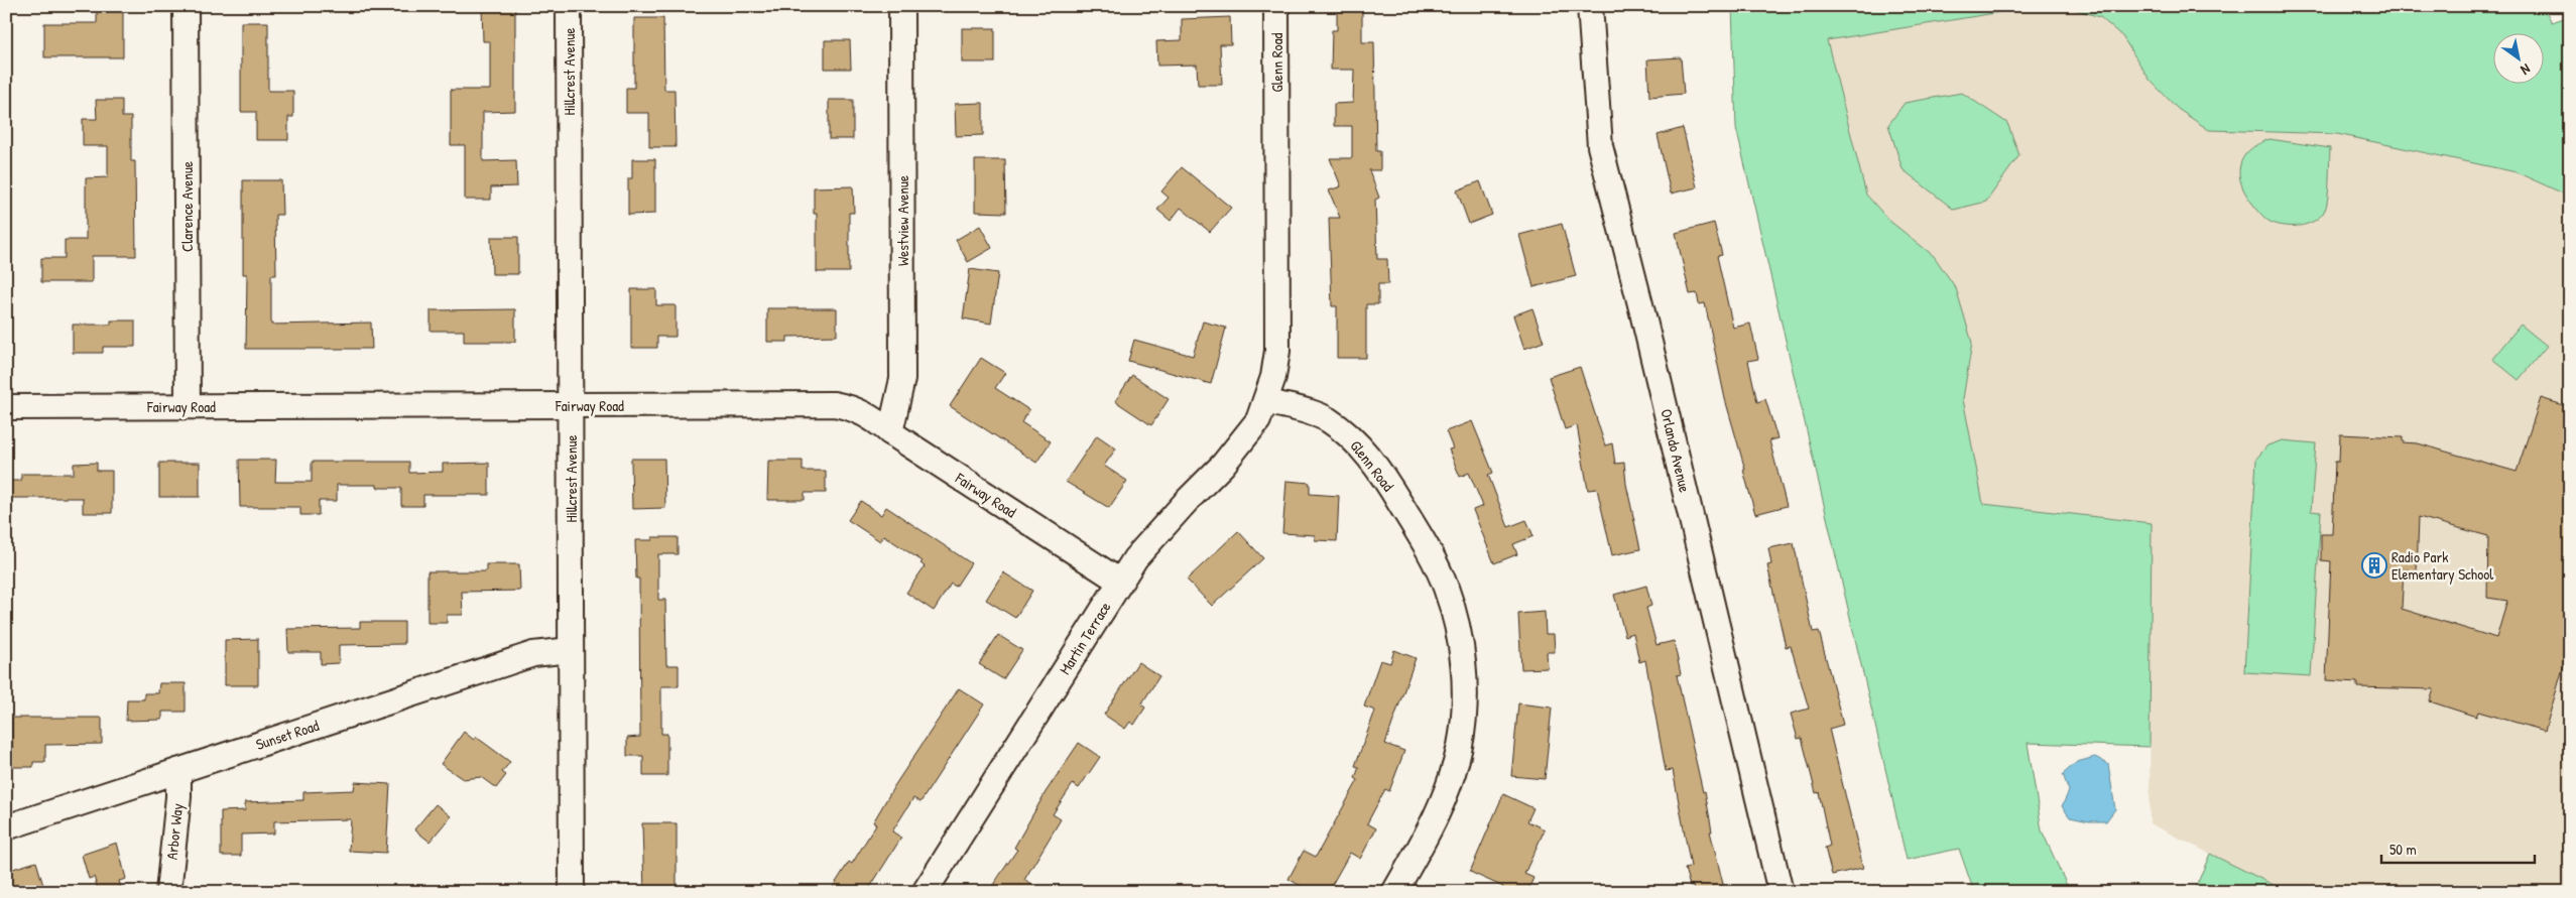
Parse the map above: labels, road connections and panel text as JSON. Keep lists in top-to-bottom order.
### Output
{
  "streets": {
    "street": [
      "Glenn Road",
      "Hillcrest Avenue",
      "Clarence Avenue",
      "Westview Avenue",
      "Fairway Road",
      "Orlando Avenue",
      "Martin Terrace",
      "Sunset Road",
      "Arbor Way"
    ]
  },
  "crossings": [
    ["Glenn Road", "Martin Terrace"],
    ["Hillcrest Avenue", "Fairway Road"],
    ["Hillcrest Avenue", "Sunset Road"],
    ["Clarence Avenue", "Fairway Road"],
    ["Westview Avenue", "Fairway Road"],
    ["Fairway Road", "Martin Terrace"],
    ["Sunset Road", "Arbor Way"]
  ],
  "places": {
    "building": ["Radio Park Elementary School"]
  },
  "scale_bar": "50 m",
  "north": "bottom right"
}
